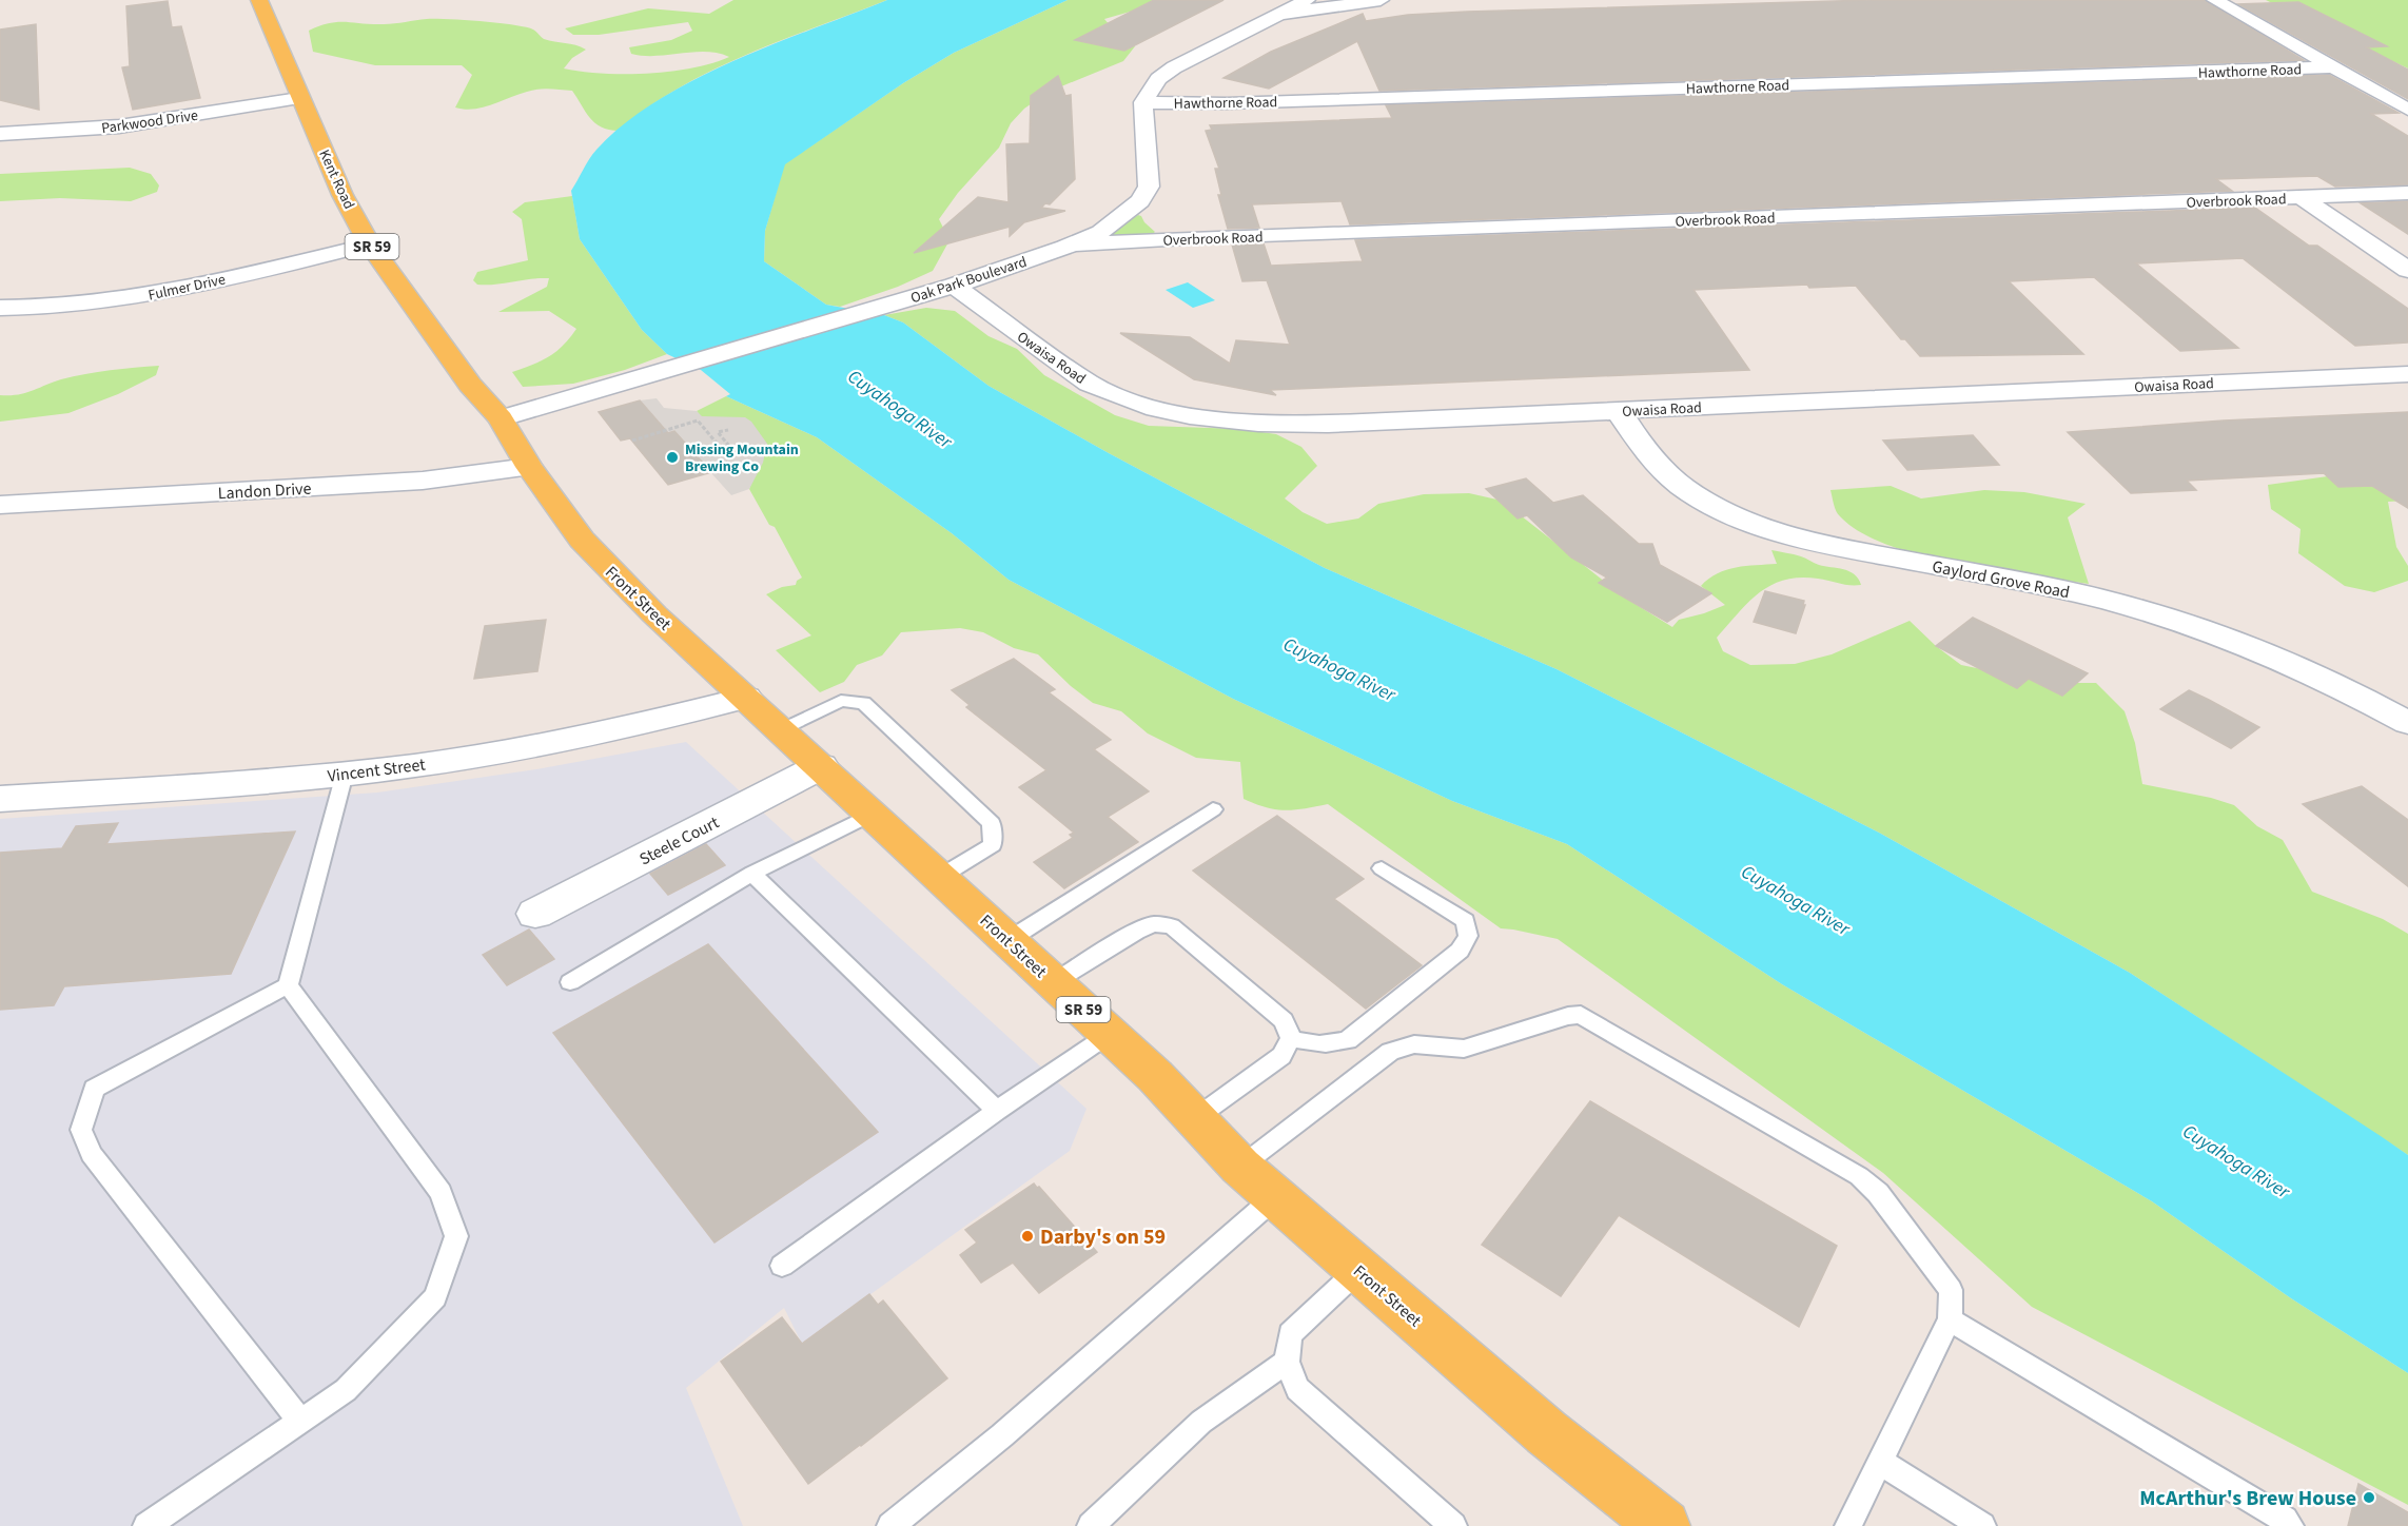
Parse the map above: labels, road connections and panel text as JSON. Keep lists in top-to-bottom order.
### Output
{
  "streets": {
    "main road": ["Kent Road", "SR 59", "Front Street"],
    "street": [
      "Hawthorne Road",
      "Parkwood Drive",
      "Overbrook Road",
      "Oak Park Boulevard",
      "Fulmer Drive",
      "Owaisa Road",
      "Landon Drive",
      "Gaylord Grove Road",
      "Vincent Street",
      "Steele Court"
    ]
  },
  "crossings": [
    ["Parkwood Drive", "Kent Road"],
    ["Kent Road", "Oak Park Boulevard"],
    ["Kent Road", "Fulmer Drive"],
    ["Kent Road", "Landon Drive"],
    ["Kent Road", "Front Street"],
    ["Overbrook Road", "Oak Park Boulevard"],
    ["Oak Park Boulevard", "Owaisa Road"],
    ["Owaisa Road", "Gaylord Grove Road"],
    ["Landon Drive", "Front Street"],
    ["Front Street", "Vincent Street"],
    ["Front Street", "Steele Court"]
  ],
  "water": ["Cuyahoga River"],
  "places": ["Missing Mountain Brewing Co", "Darby's on 59", "McArthur's Brew House"]
}
